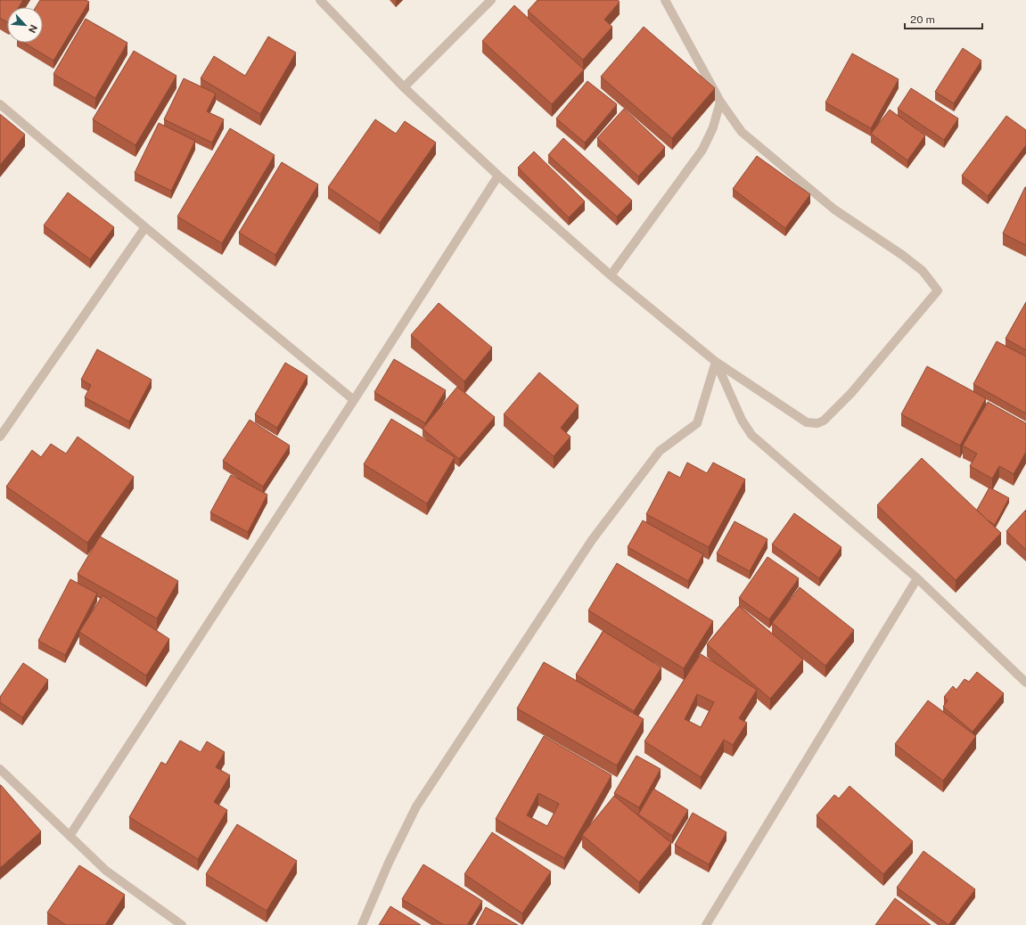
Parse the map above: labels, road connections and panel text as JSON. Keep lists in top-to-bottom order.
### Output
{
  "scale_bar": "20 m",
  "north": "bottom right"
}
